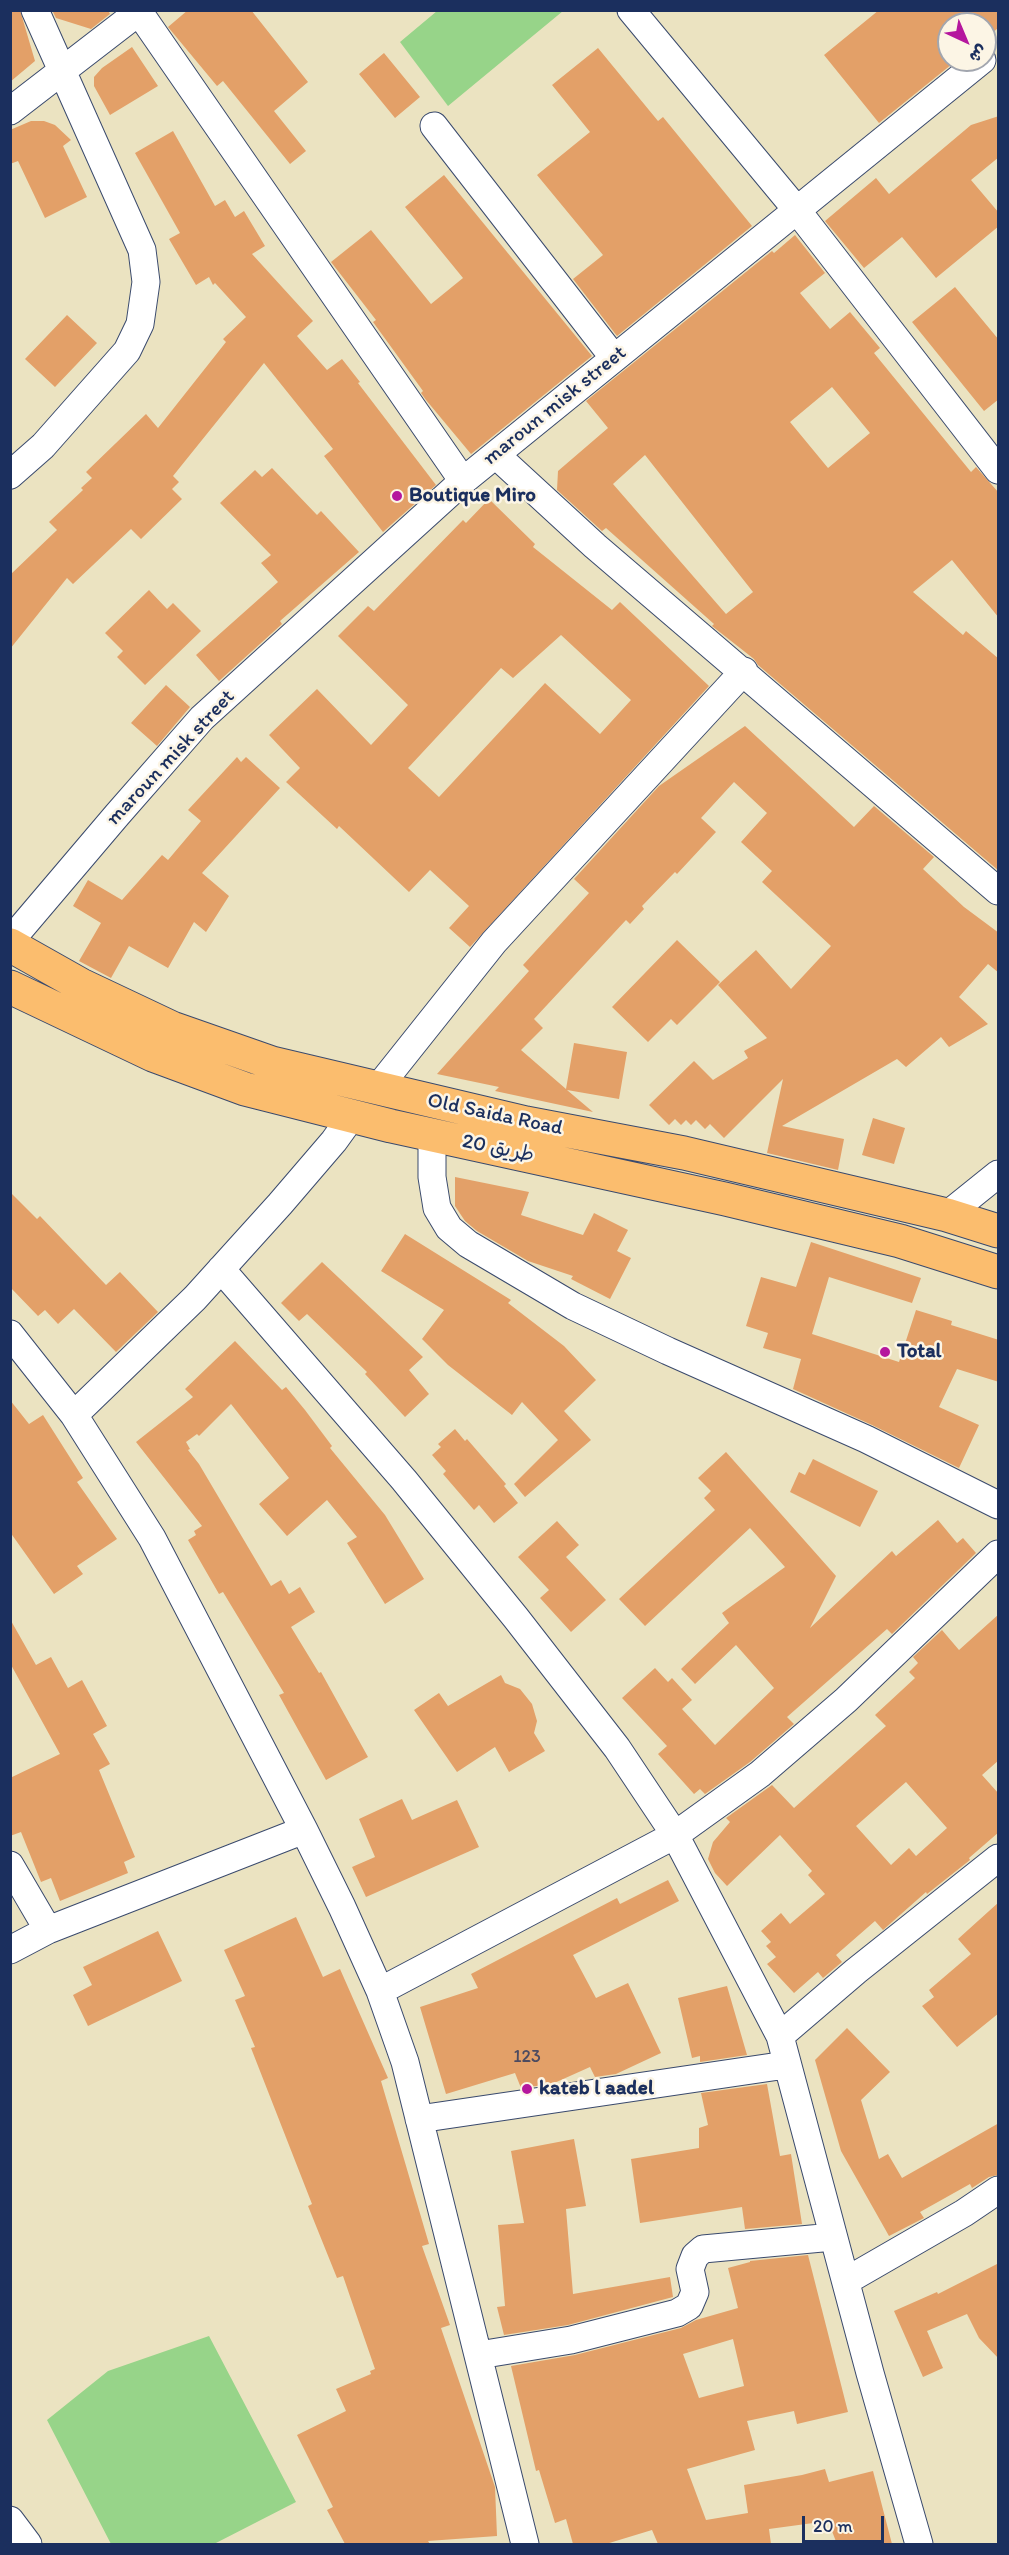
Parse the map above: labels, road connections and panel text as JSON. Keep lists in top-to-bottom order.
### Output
{
  "streets": {
    "main road": ["Old Saida Road", "طريق 20"],
    "street": ["maroun misk street"]
  },
  "crossings": [
    ["maroun misk street", "Old Saida Road"]
  ],
  "places": ["Boutique Miro", "Total", "kateb l aadel"],
  "house_numbers": ["123"],
  "scale_bar": "20 m",
  "north": "bottom right"
}
